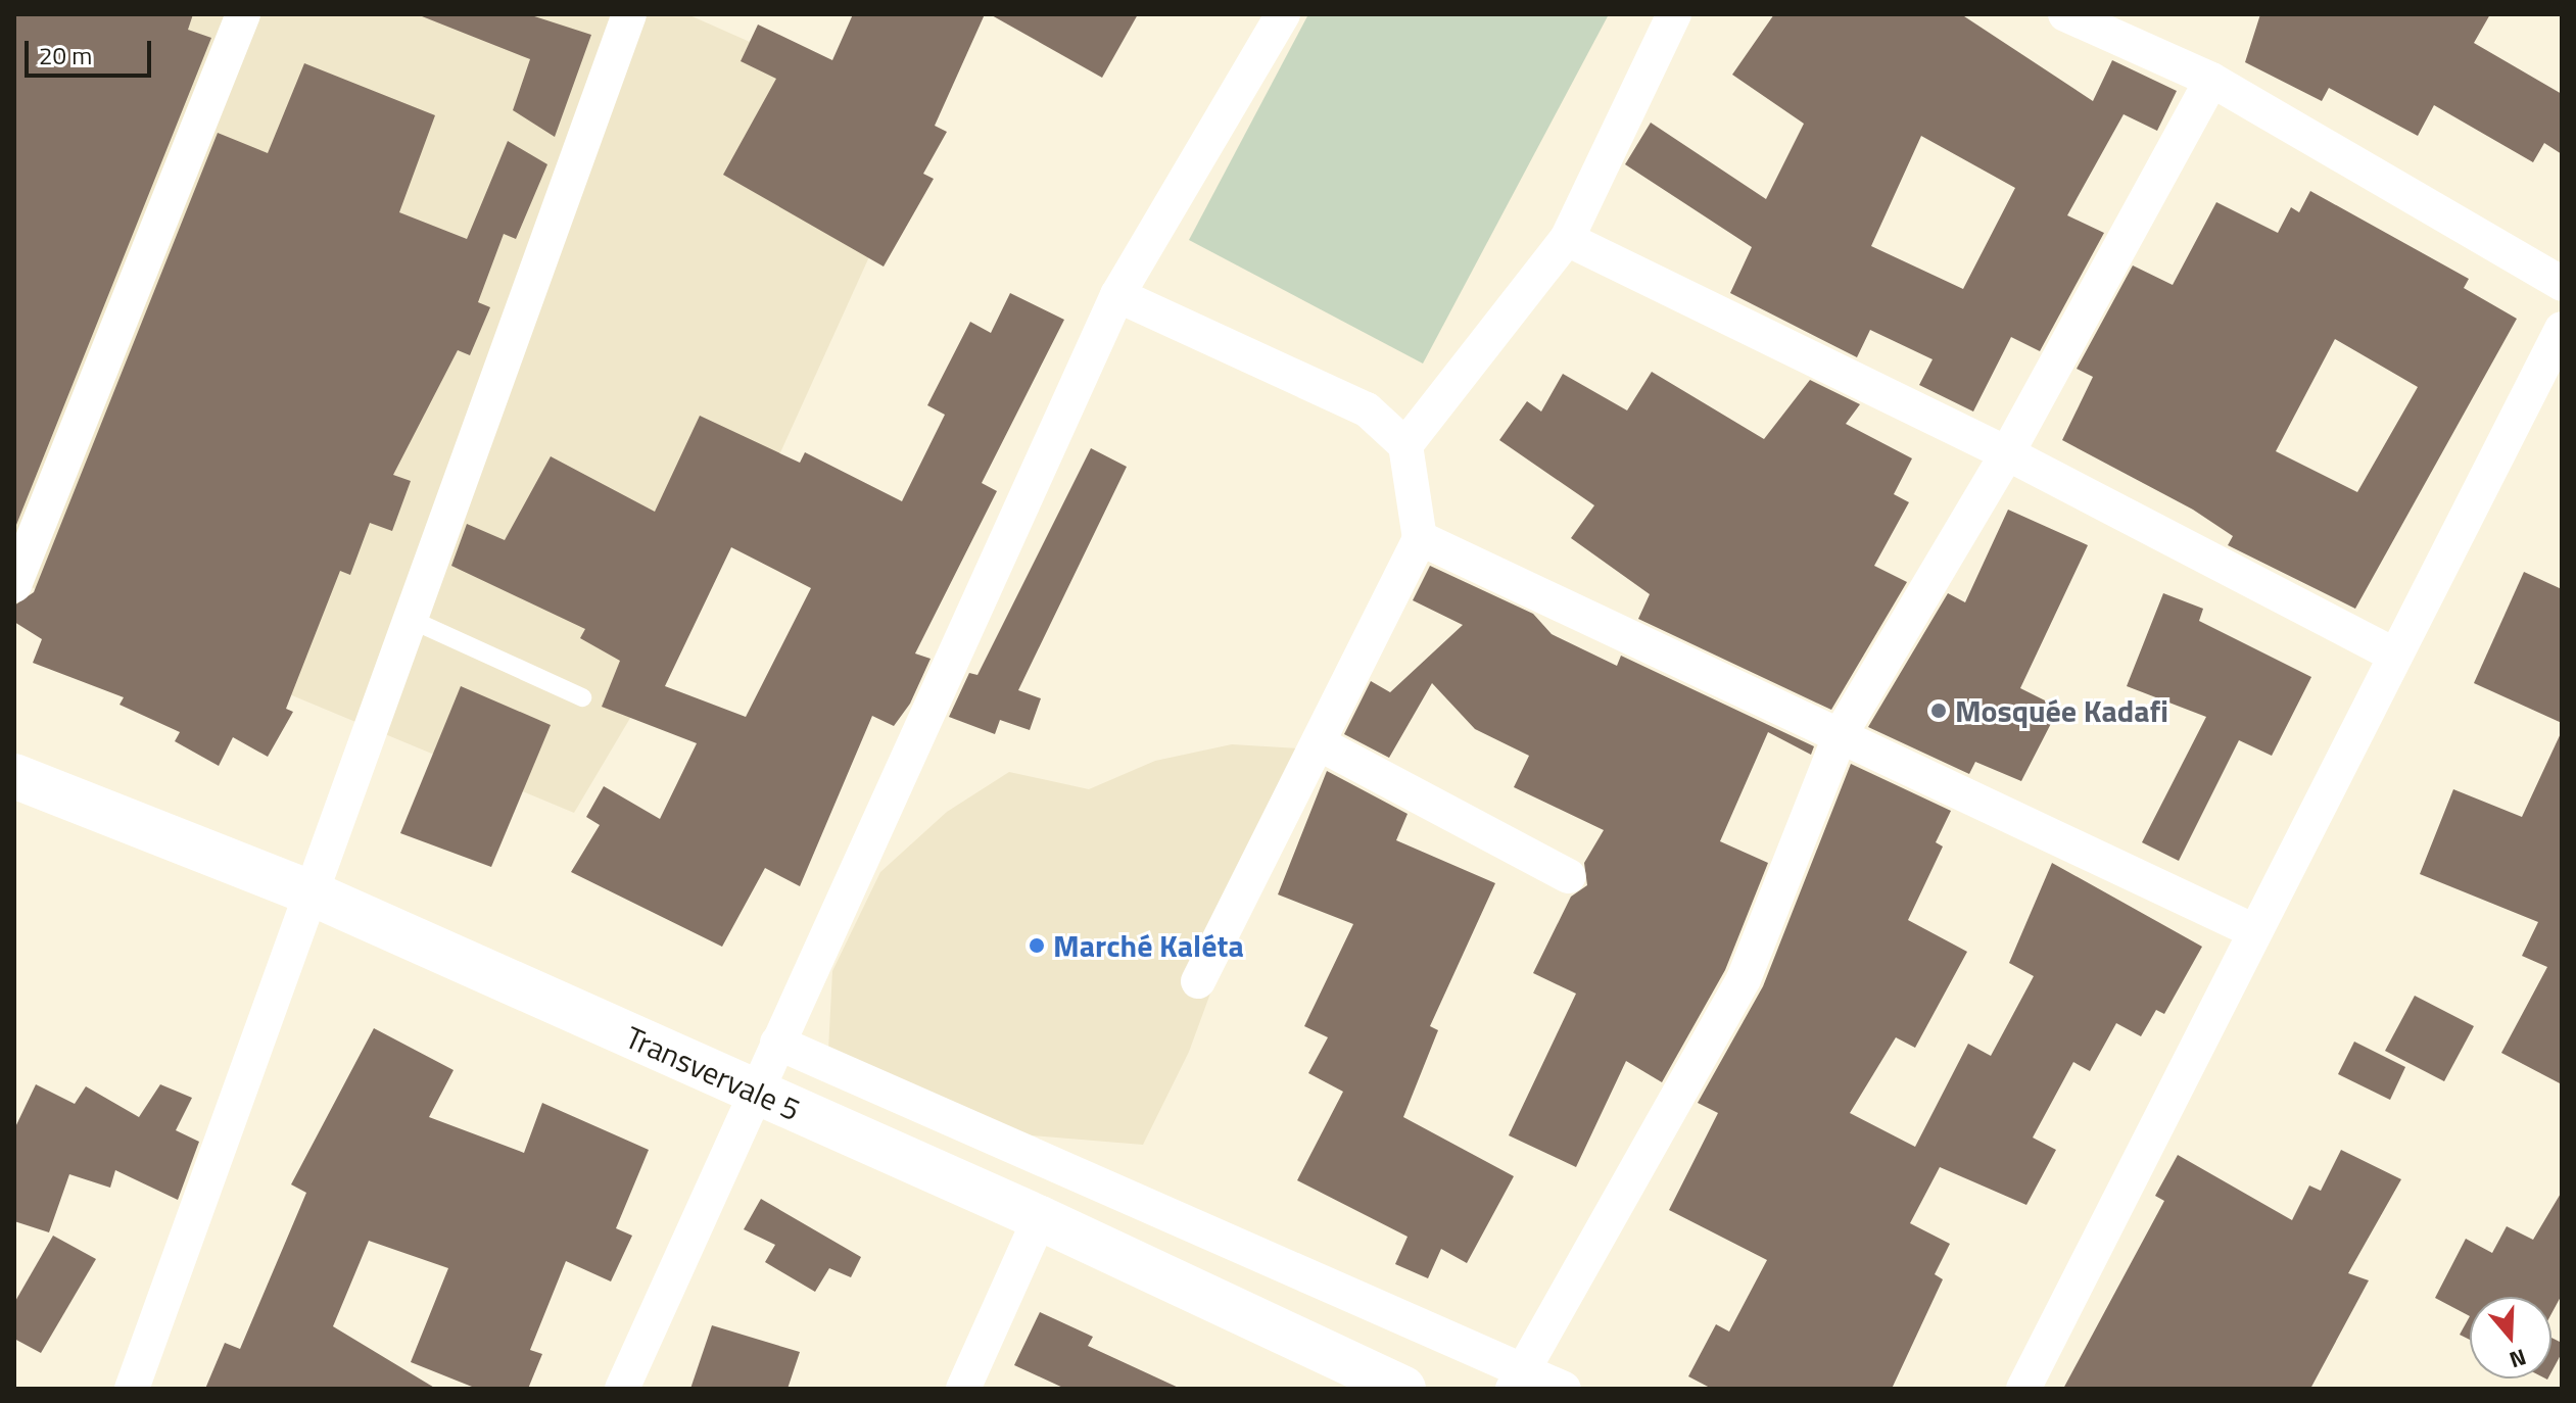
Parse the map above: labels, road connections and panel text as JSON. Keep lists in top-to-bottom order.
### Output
{
  "streets": {
    "main road": ["Transvervale 5"]
  },
  "places": ["Mosquée Kadafi", "Marché Kaléta"],
  "scale_bar": "20 m",
  "north": "bottom"
}
